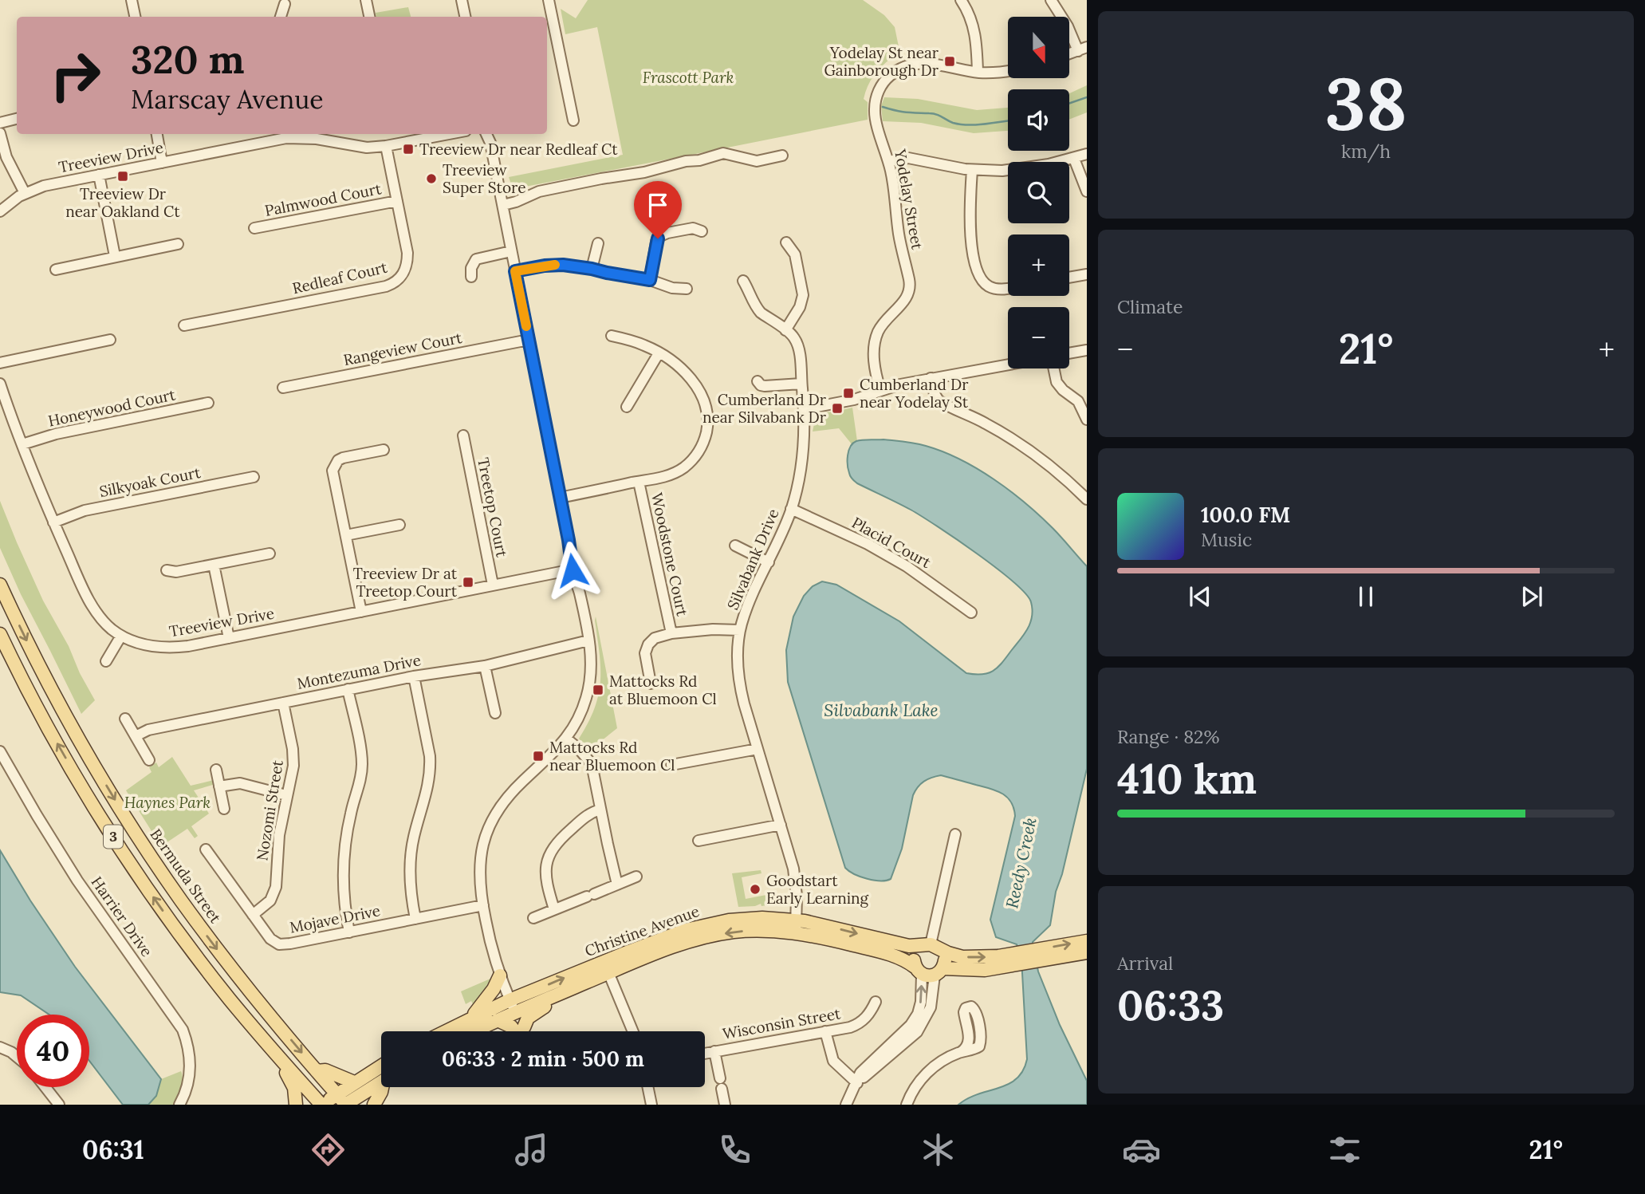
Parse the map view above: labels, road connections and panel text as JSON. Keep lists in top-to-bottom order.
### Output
{
  "streets": {
    "main road": ["3", "Bermuda Street", "Christine Avenue"],
    "street": [
      "Treeview Drive",
      "Palmwood Court",
      "Yodelay Street",
      "Redleaf Court",
      "Rangeview Court",
      "Honeywood Court",
      "Silkyoak Court",
      "Treetop Court",
      "Placid Court",
      "Woodstone Court",
      "Silvabank Drive",
      "Montezuma Drive",
      "Nozomi Street",
      "Harrier Drive",
      "Mojave Drive",
      "Wisconsin Street"
    ]
  },
  "crossings": [
    ["Treeview Drive", "Redleaf Court"],
    ["Treeview Drive", "Honeywood Court"],
    ["Treeview Drive", "Silkyoak Court"],
    ["Treeview Drive", "Treetop Court"],
    ["Palmwood Court", "Redleaf Court"],
    ["Placid Court", "Silvabank Drive"],
    ["Silvabank Drive", "Christine Avenue"],
    ["Montezuma Drive", "Nozomi Street"],
    ["Nozomi Street", "Mojave Drive"]
  ],
  "water": ["Silvabank Lake", "Reedy Creek"],
  "parks": ["Frascott Park", "Haynes Park"],
  "places": {
    "transit": [
      "Yodelay St near Gainborough Dr",
      "Treeview Dr near Redleaf Ct",
      "Treeview Dr near Oakland Ct",
      "Cumberland Dr near Yodelay St",
      "Cumberland Dr near Silvabank Dr",
      "Treeview Dr at Treetop Court",
      "Mattocks Rd at Bluemoon Cl",
      "Mattocks Rd near Bluemoon Cl"
    ],
    "other": ["Treeview Super Store", "Goodstart Early Learning"]
  },
  "north": "bottom",
  "page": {
    "tile": [
      ["38", "km/h"],
      "Climate",
      ["Range · 82%", "410 km"],
      ["Arrival", "06:33"]
    ],
    "map_buttons": ["+", "−"],
    "turn": ["320 m", "Marscay Avenue"],
    "heat": ["−", "21°", "+"],
    "song": ["100.0 FM", "Music"],
    "limit": "40",
    "trip": "06:33 · 2 min · 500 m",
    "tabs": ["06:31", "21°"]
  }
}
